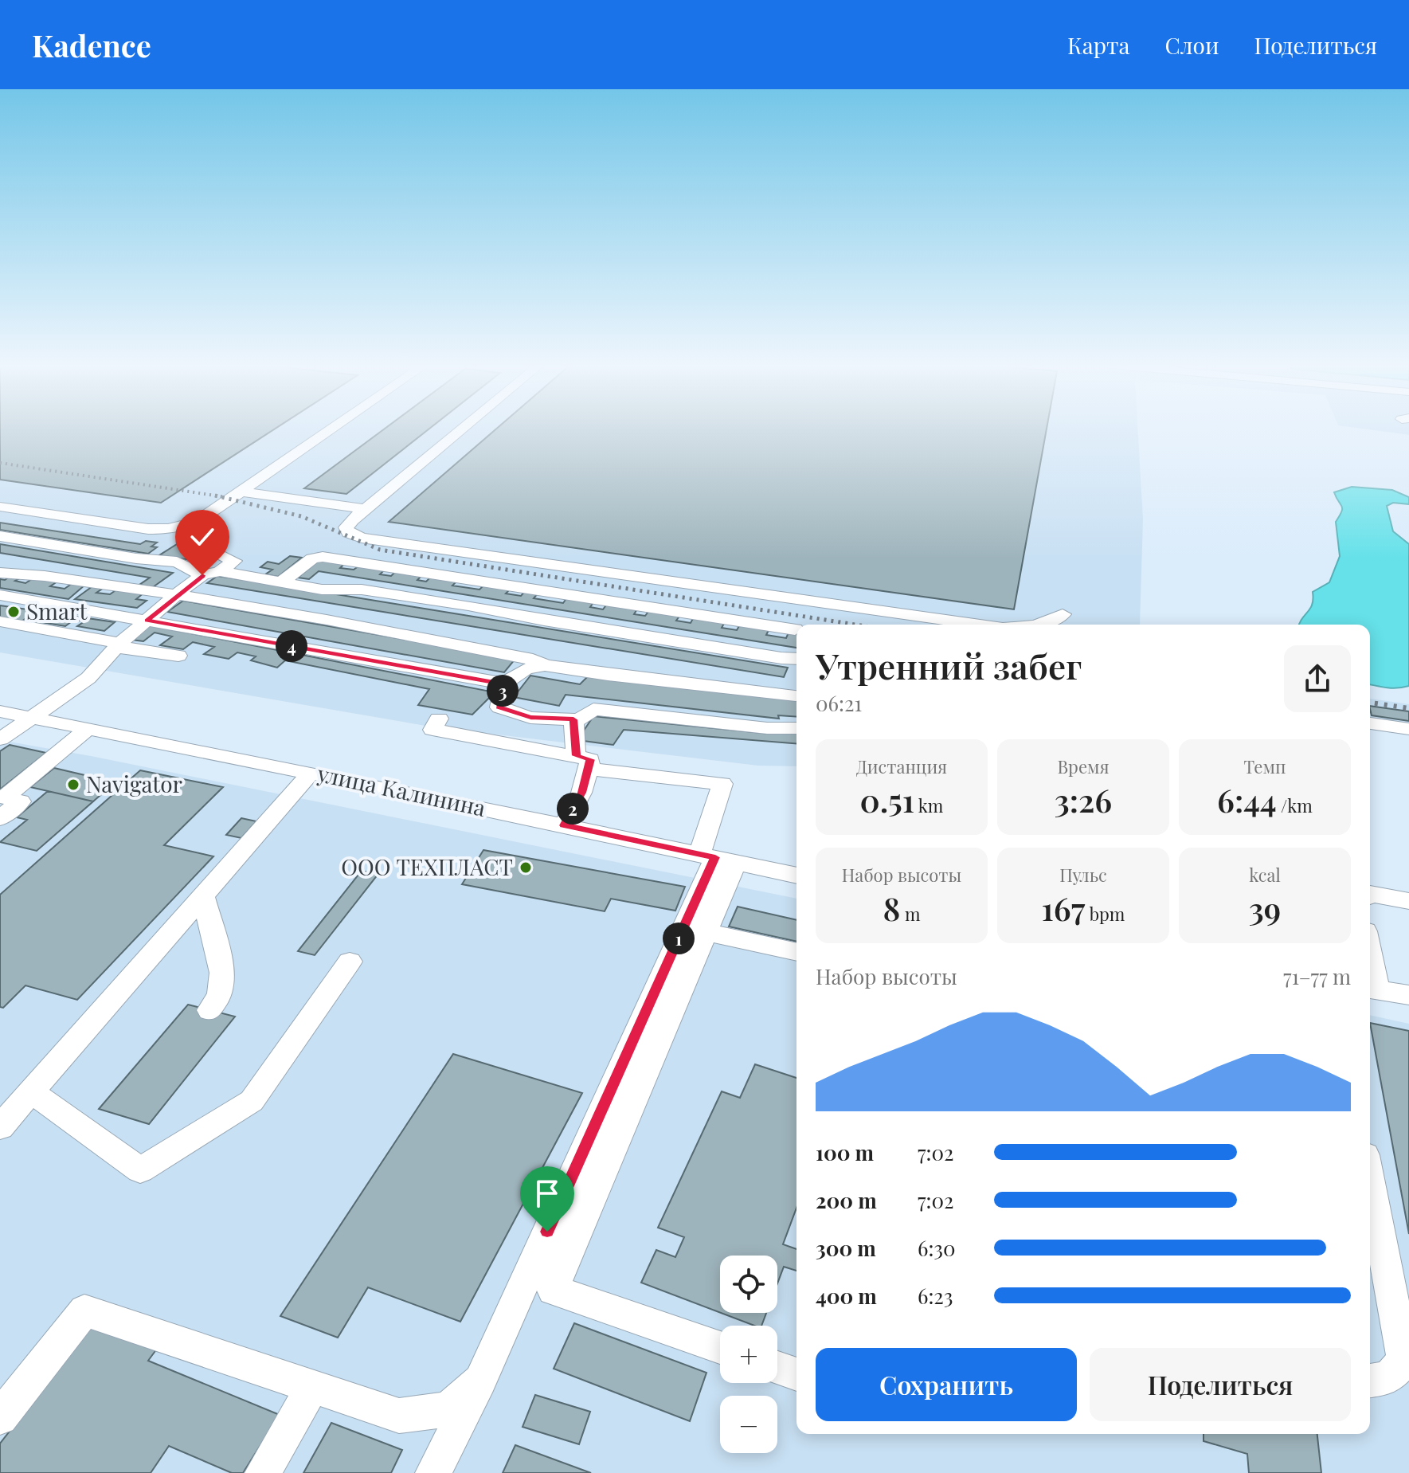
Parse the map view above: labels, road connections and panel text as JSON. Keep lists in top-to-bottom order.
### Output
{
  "streets": {
    "street": ["улица Калинина"]
  },
  "places": ["Smart", "Navigator", "ООО ТЕХПЛАСТ"],
  "page": {
    "header": "Kadence",
    "nav": ["Карта", "Слои", "Поделиться"],
    "heading": ["Утренний забег", "06:21"],
    "pins": [
      "4",
      "3",
      "2",
      "1"
    ],
    "stats": [
      ["Дистанция", "0.51 km"],
      ["Время", "3:26"],
      ["Темп", "6:44 /km"],
      ["Набор высоты", "8 m"],
      ["Пульс", "167 bpm"],
      ["kcal", "39"]
    ],
    "chart": ["Набор высоты", "71–77 m"],
    "list": [
      {
        "name": "100 m",
        "note": "7:02"
      },
      {
        "name": "200 m",
        "note": "7:02"
      },
      {
        "name": "300 m",
        "note": "6:30"
      },
      {
        "name": "400 m",
        "note": "6:23"
      }
    ],
    "map_buttons": ["+", "−"],
    "buttons": ["Сохранить", "Поделиться"]
  }
}
